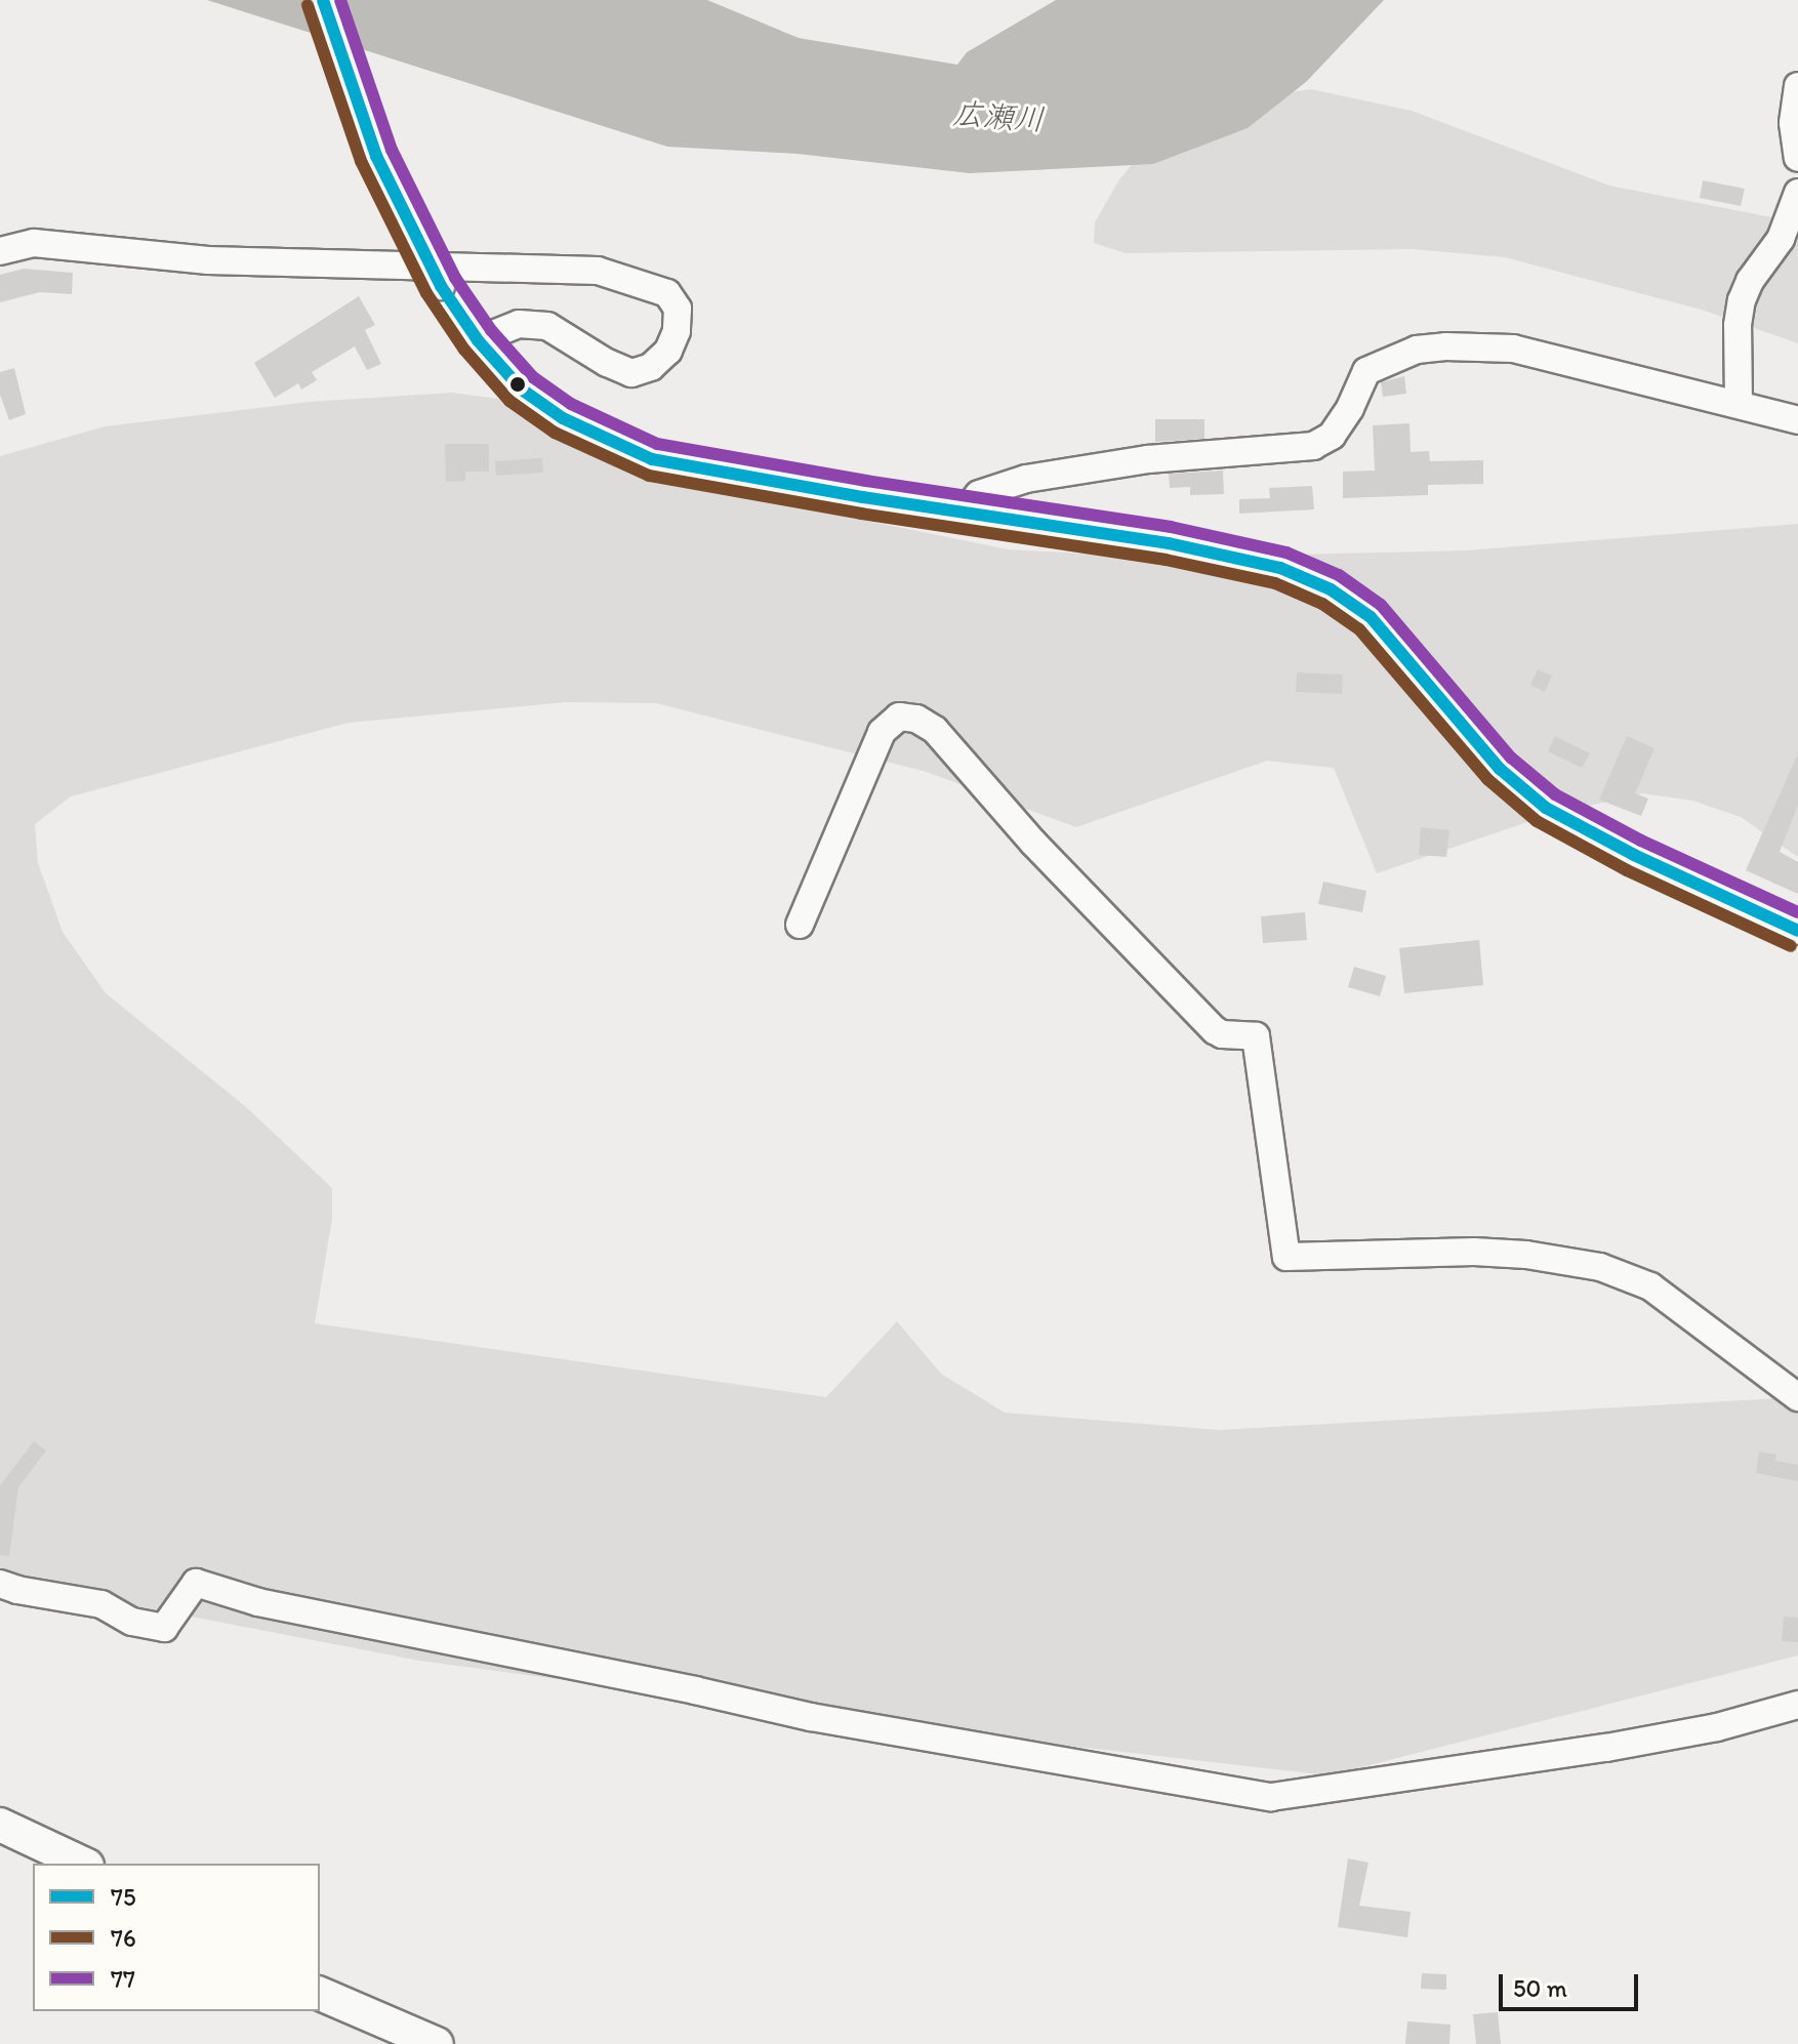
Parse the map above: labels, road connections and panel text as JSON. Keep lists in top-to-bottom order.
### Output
{
  "water": ["広瀬川"],
  "lines": ["transit line 75", "transit line 77", "transit line 76"],
  "legend": ["75", "76", "77"],
  "scale_bar": "50 m"
}
